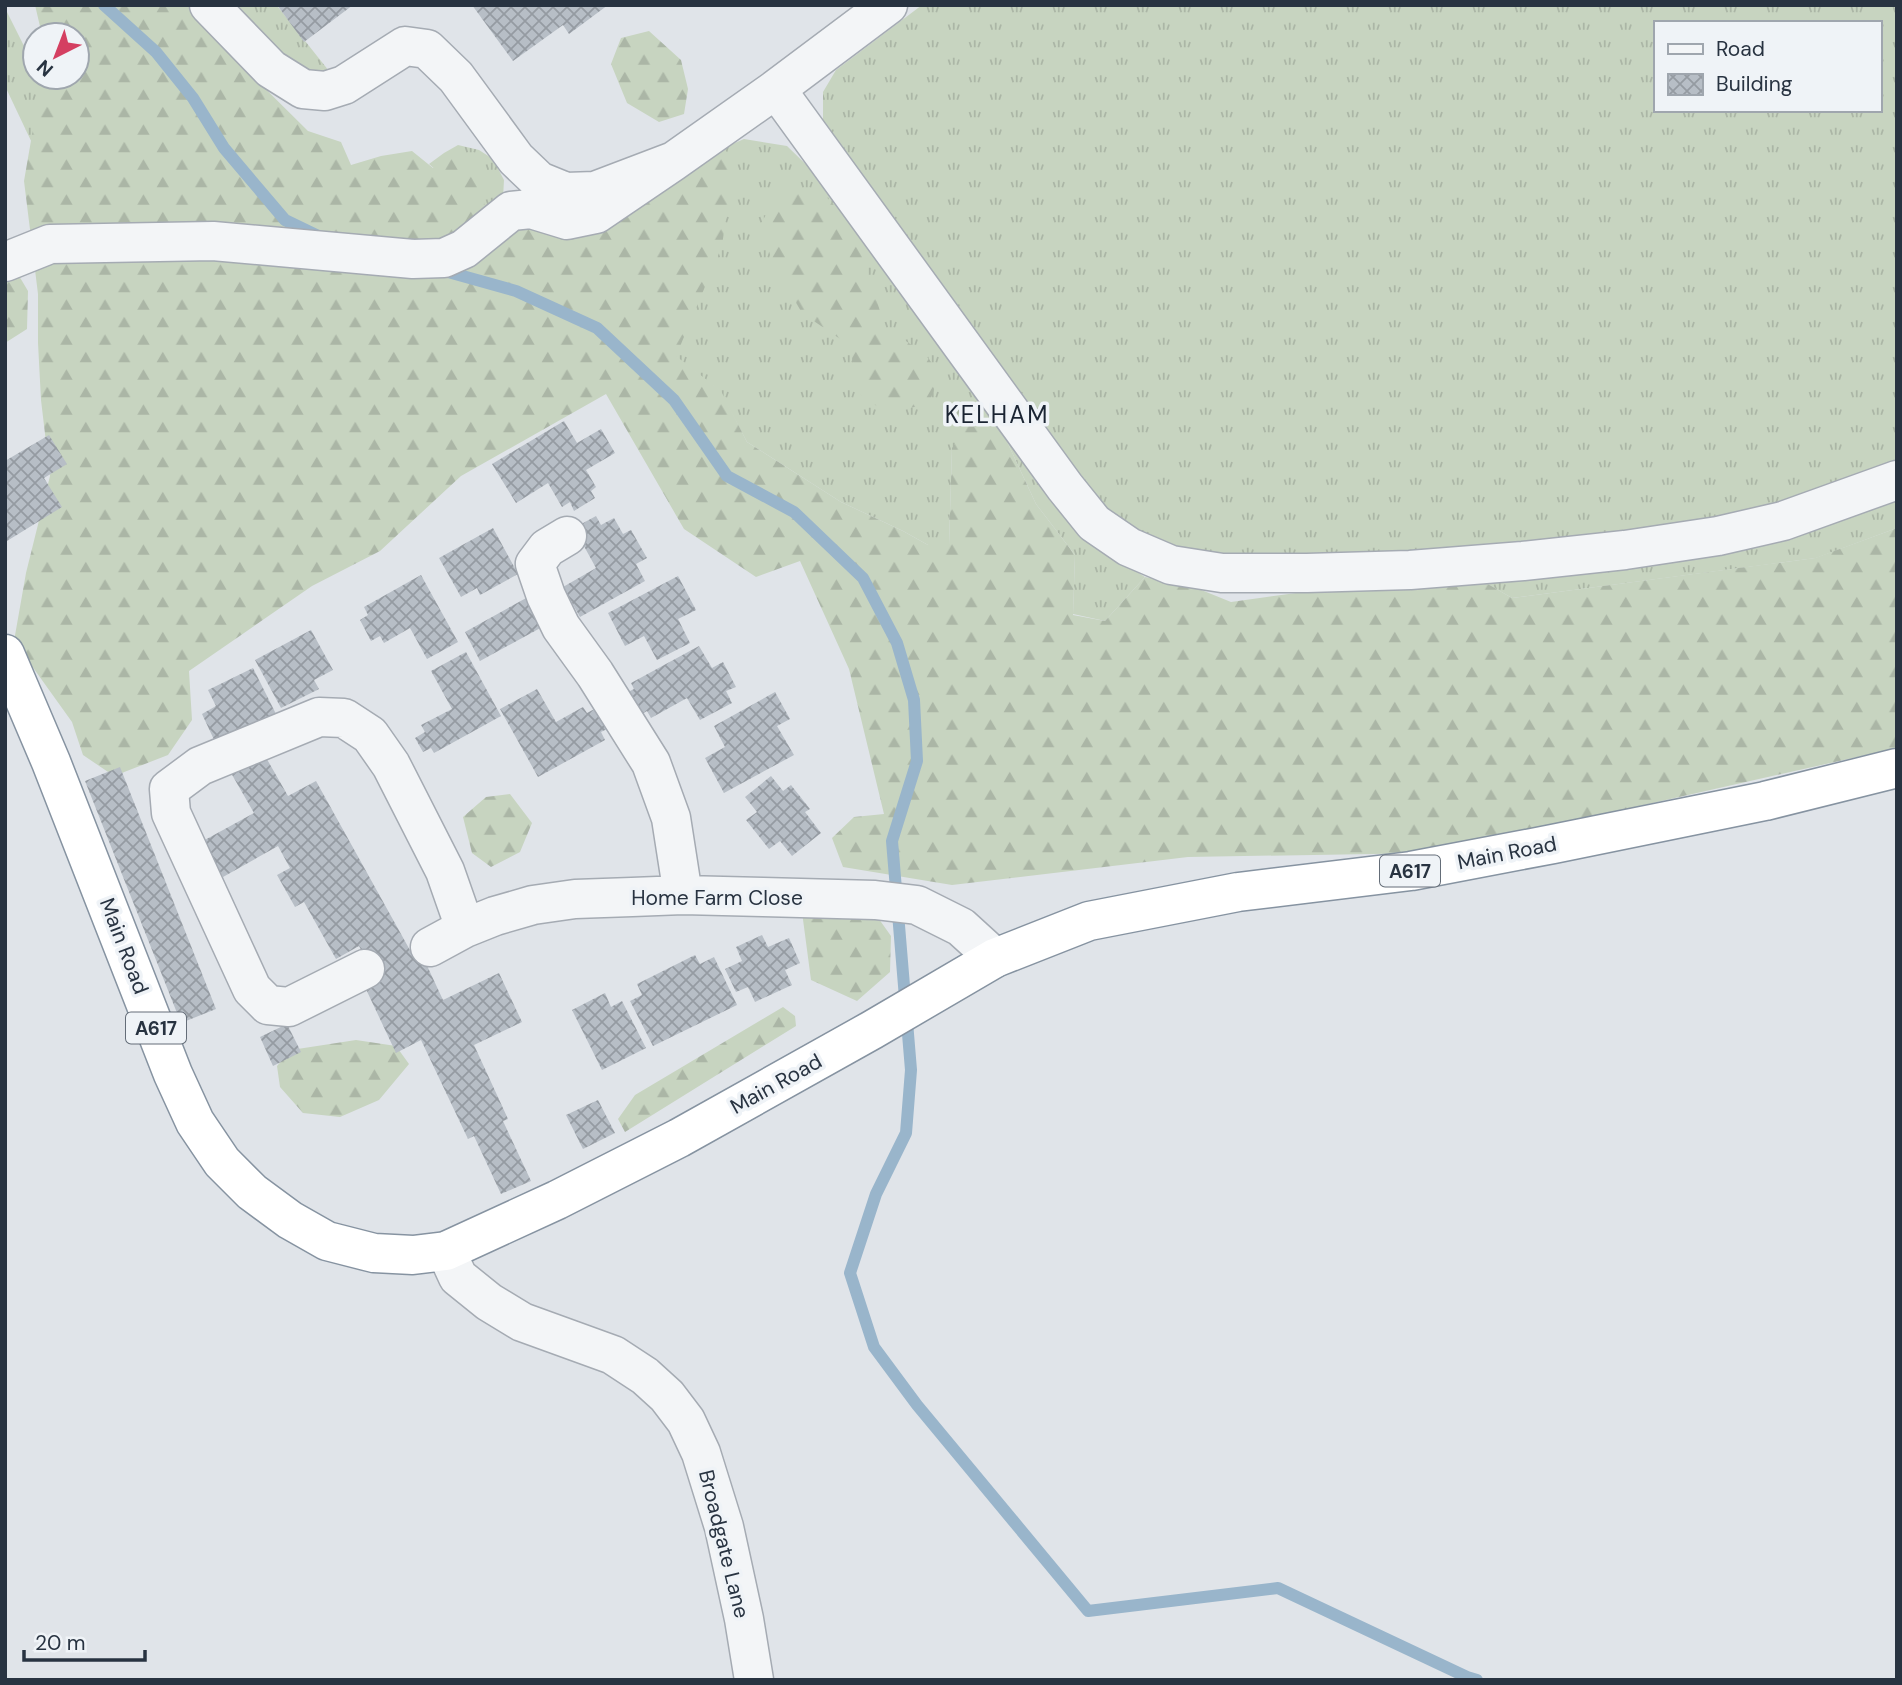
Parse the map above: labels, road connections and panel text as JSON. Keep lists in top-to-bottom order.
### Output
{
  "streets": {
    "highway": ["Main Road", "A617"],
    "street": ["Home Farm Close", "Broadgate Lane"]
  },
  "crossings": [
    ["Main Road", "Home Farm Close"],
    ["Main Road", "Broadgate Lane"]
  ],
  "districts": ["KELHAM"],
  "legend": ["Road", "Building"],
  "scale_bar": "20 m",
  "north": "bottom left"
}
